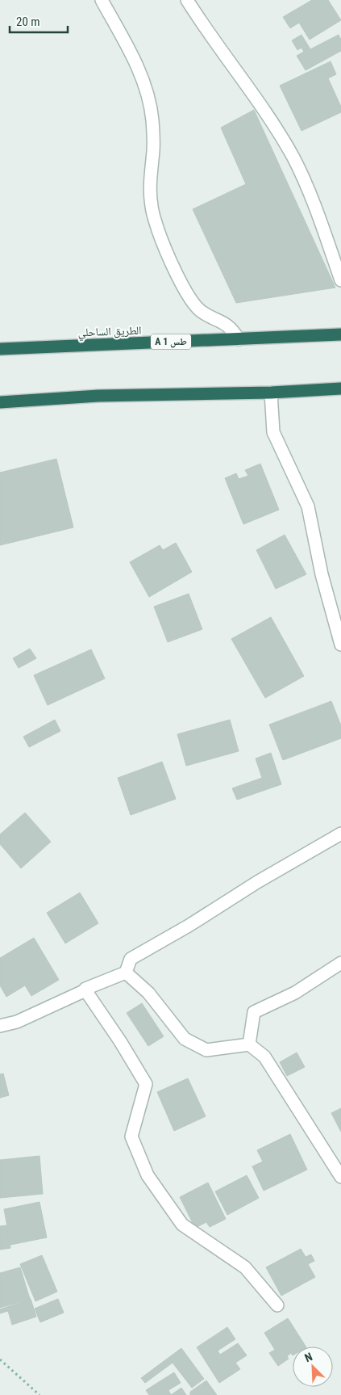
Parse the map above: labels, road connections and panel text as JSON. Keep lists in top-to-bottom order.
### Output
{
  "streets": {
    "highway": ["الطريق الساحلي", "A 1 طس"]
  },
  "scale_bar": "20 m",
  "north": "top left"
}
